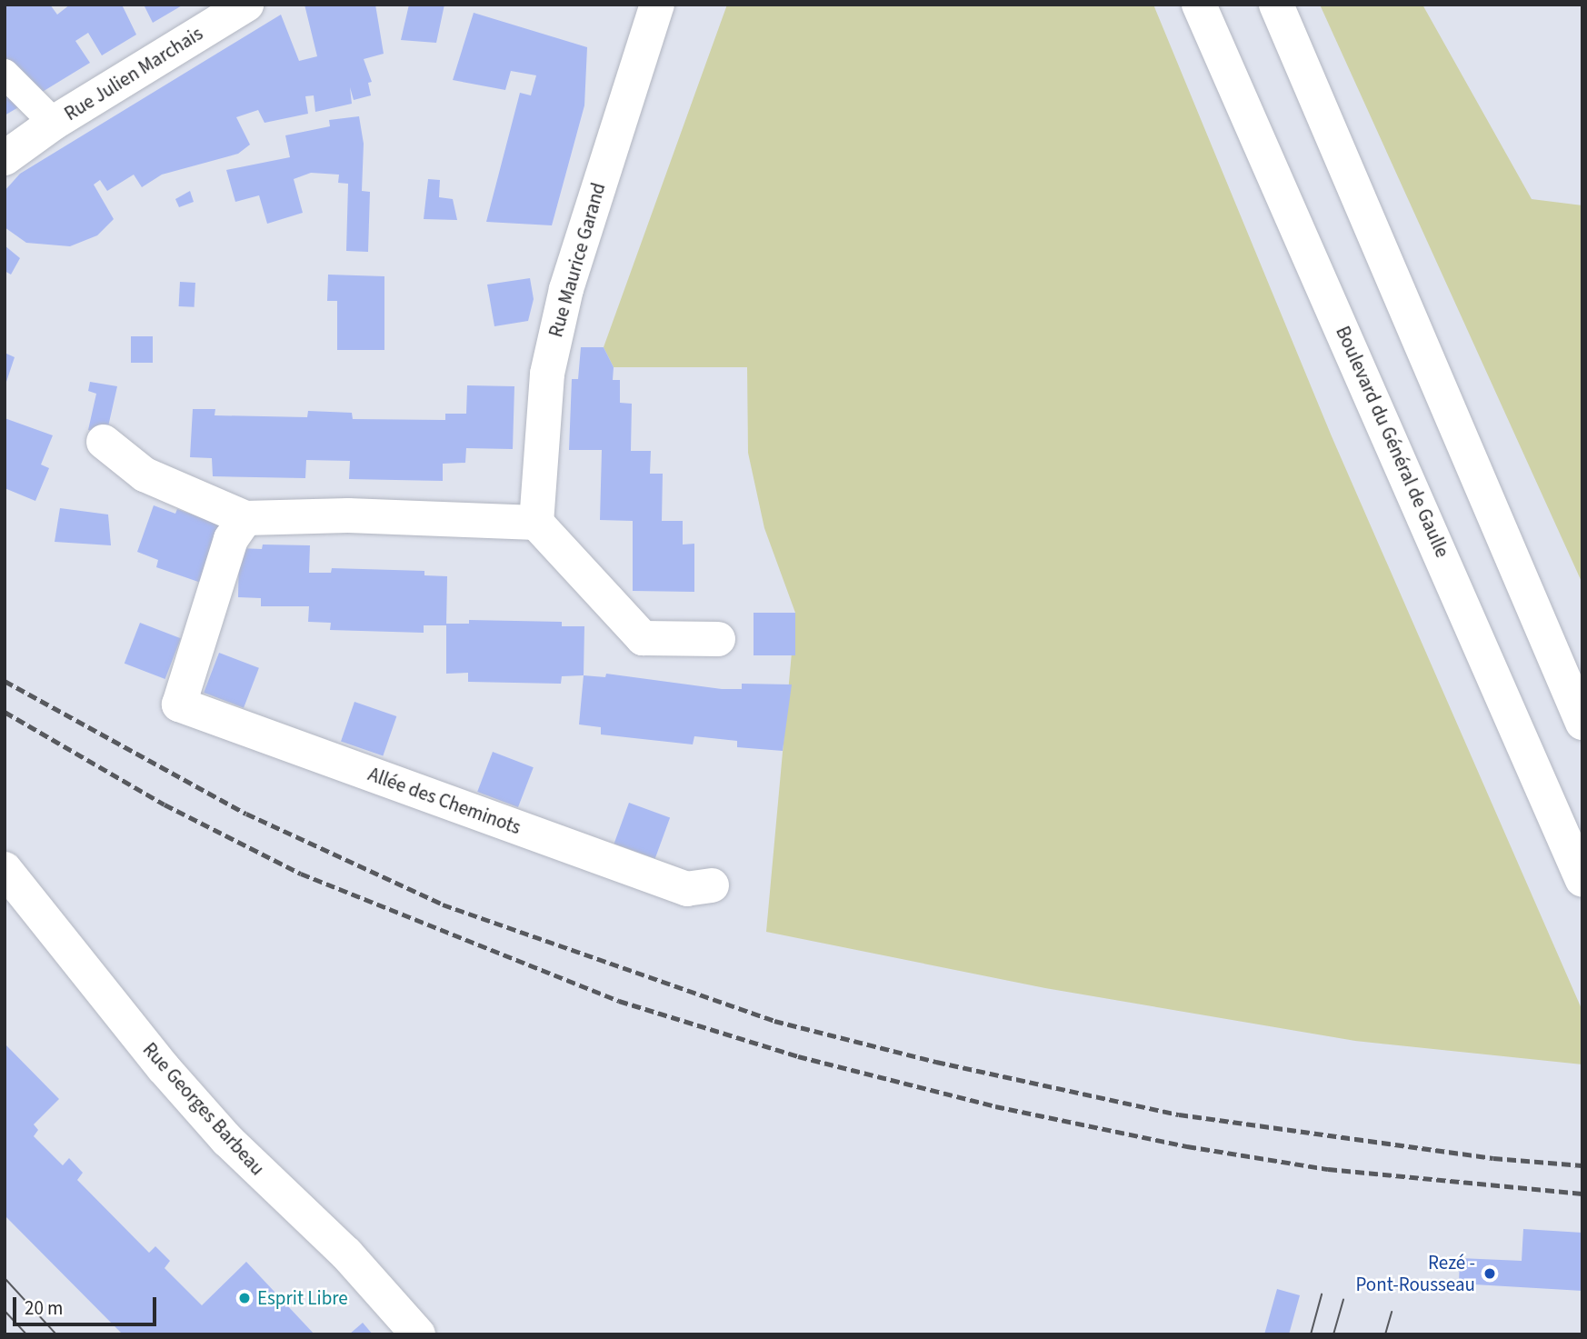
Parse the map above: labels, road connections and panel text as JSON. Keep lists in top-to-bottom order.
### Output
{
  "streets": {
    "street": [
      "Rue Julien Marchais",
      "Rue Maurice Garand",
      "Boulevard du Général de Gaulle",
      "Allée des Cheminots",
      "Rue Georges Barbeau"
    ]
  },
  "places": ["Rezé - Pont-Rousseau", "Esprit Libre"],
  "scale_bar": "20 m"
}
